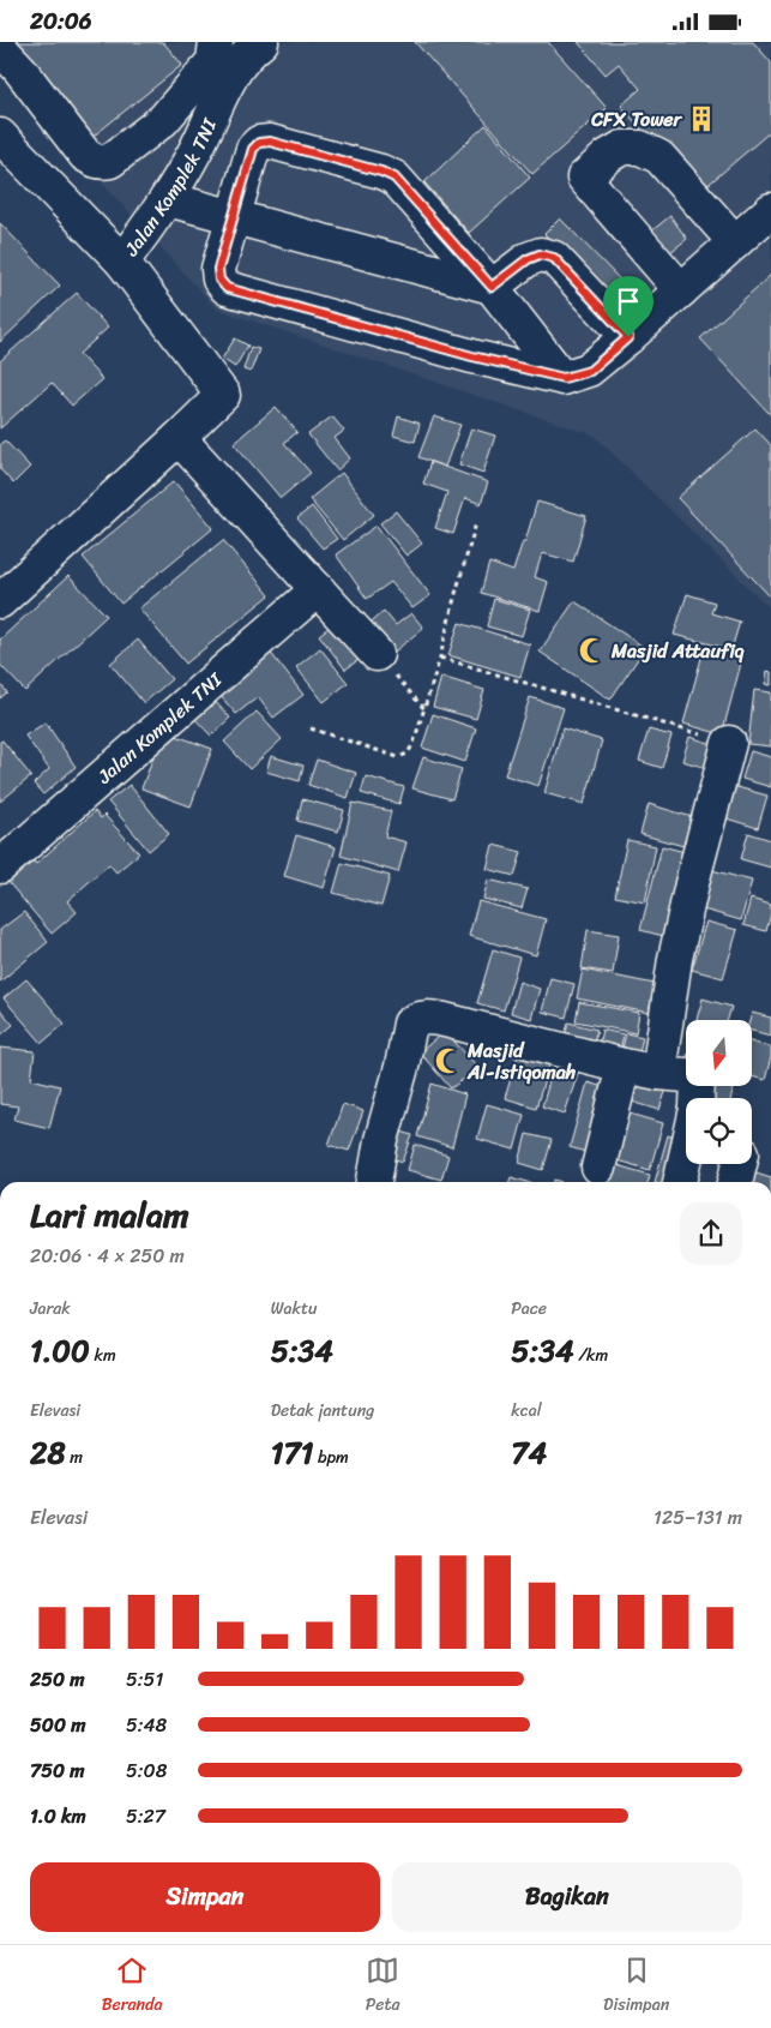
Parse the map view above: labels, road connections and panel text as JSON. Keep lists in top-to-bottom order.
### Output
{
  "streets": {
    "street": ["Jalan Komplek TNI"]
  },
  "places": {
    "building": ["CFX Tower"],
    "mosque": ["Masjid Attaufiq", "Masjid Al-Istiqomah"]
  },
  "north": "bottom",
  "page": {
    "status": "20:06",
    "heading": ["Lari malam", "20:06 · 4 × 250 m"],
    "stats": [
      ["Jarak", "1.00 km"],
      ["Waktu", "5:34"],
      ["Pace", "5:34 /km"],
      ["Elevasi", "28 m"],
      ["Detak jantung", "171 bpm"],
      ["kcal", "74"]
    ],
    "chart": ["Elevasi", "125–131 m"],
    "list": [
      {
        "name": "250 m",
        "note": "5:51"
      },
      {
        "name": "500 m",
        "note": "5:48"
      },
      {
        "name": "750 m",
        "note": "5:08"
      },
      {
        "name": "1.0 km",
        "note": "5:27"
      }
    ],
    "buttons": ["Simpan", "Bagikan"],
    "tabs": ["Beranda", "Peta", "Disimpan"]
  }
}
